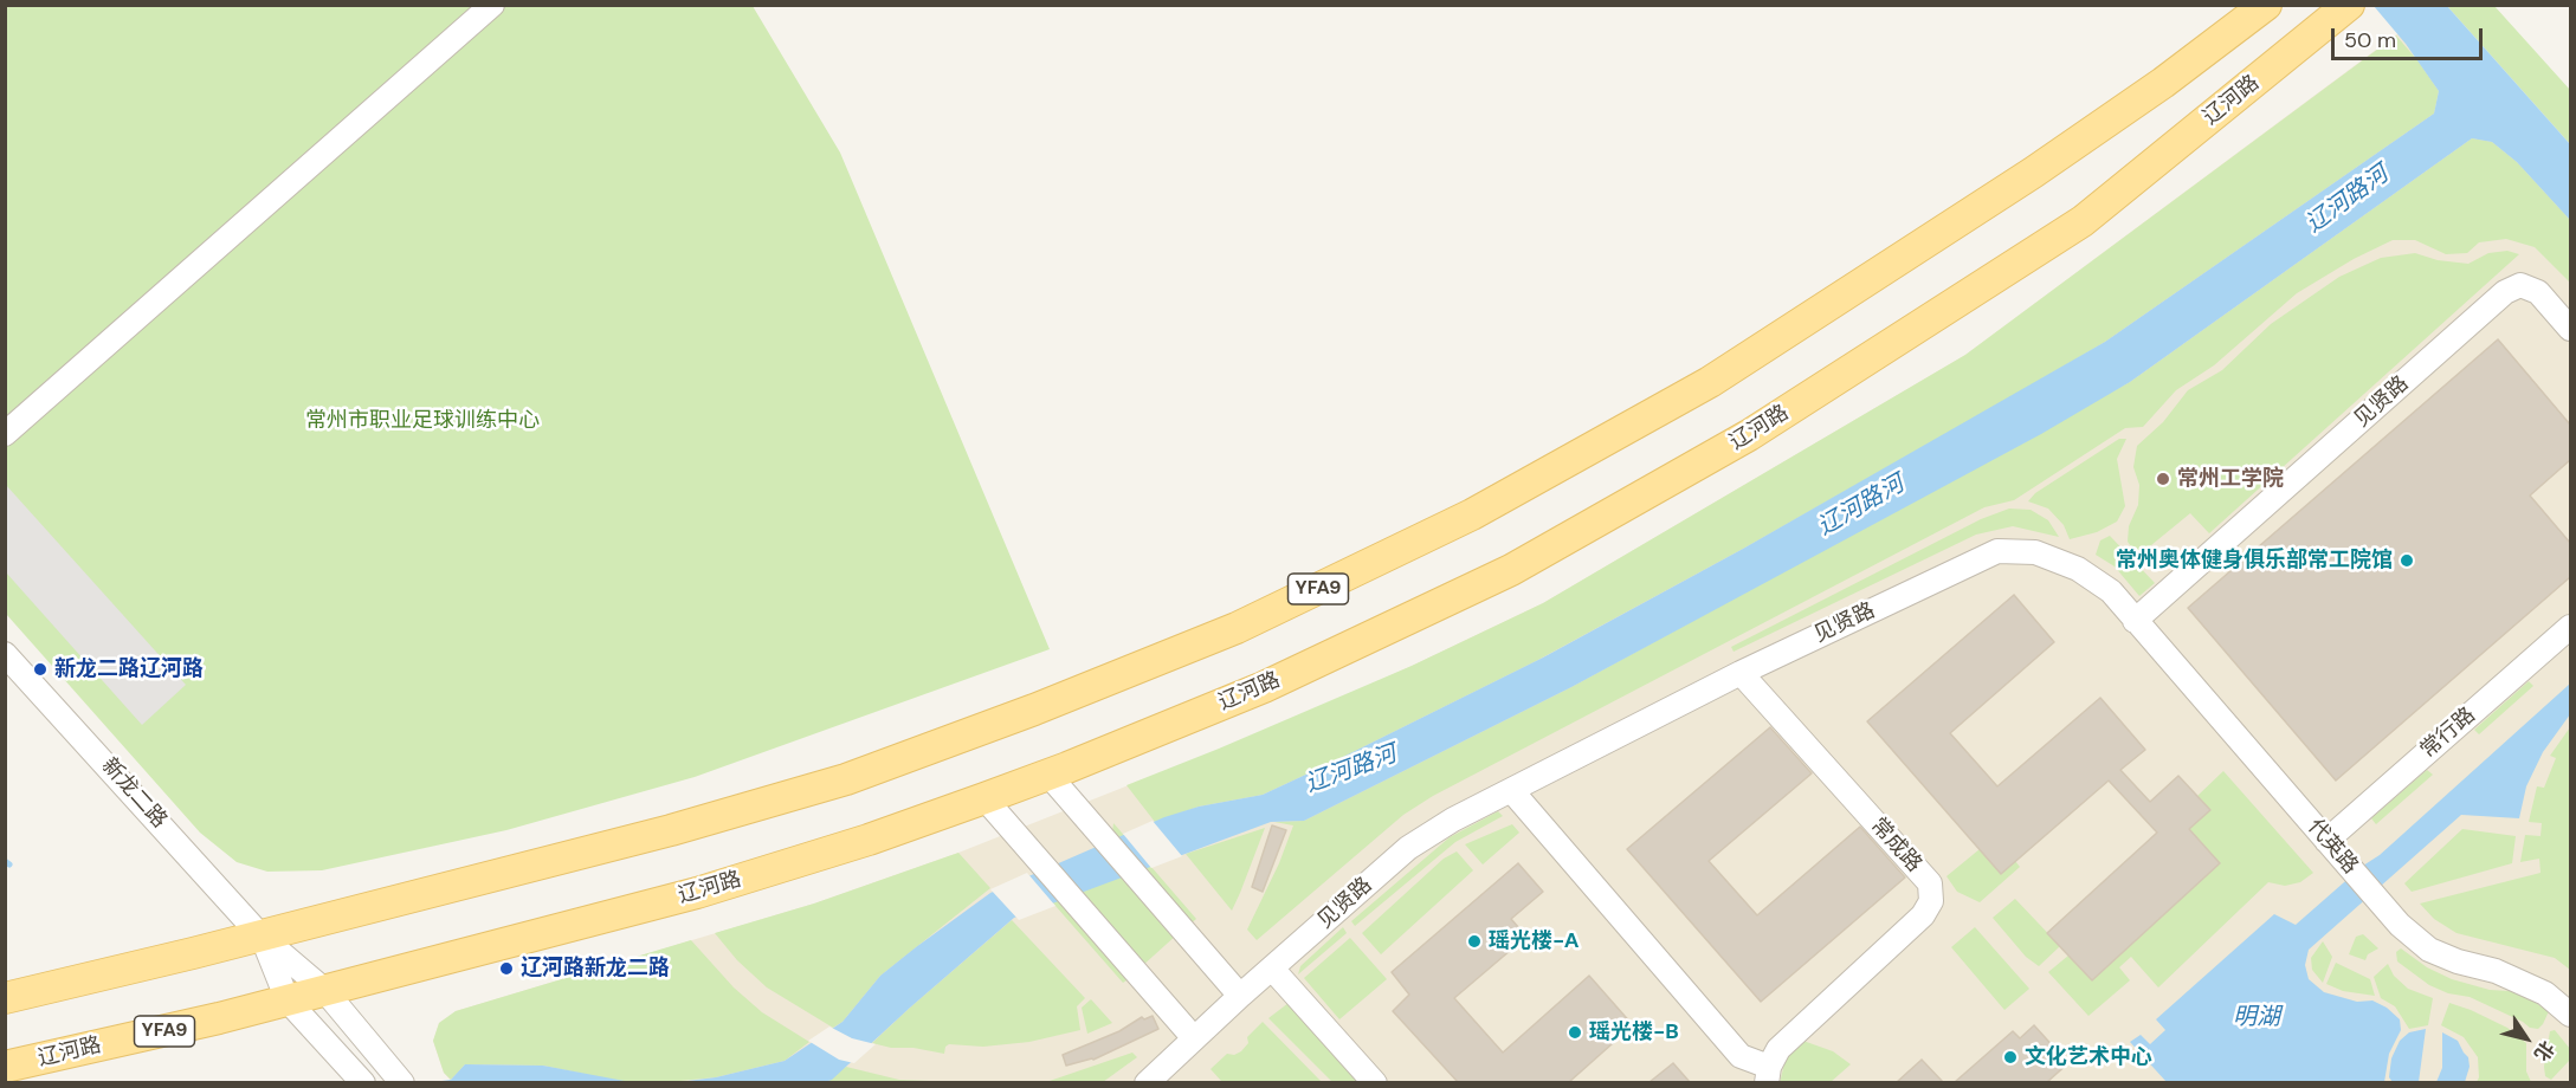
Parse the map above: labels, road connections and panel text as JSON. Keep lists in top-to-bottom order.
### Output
{
  "streets": {
    "main road": ["辽河路", "YFA9"],
    "street": [
      "见贤路",
      "常行路",
      "新龙二路",
      "常成路",
      "代英路"
    ]
  },
  "crossings": [
    ["见贤路", "常成路"],
    ["见贤路", "代英路"],
    ["YFA9", "新龙二路"],
    ["常行路", "代英路"]
  ],
  "water": ["辽河路河", "明湖"],
  "parks": ["常州市职业足球训练中心"],
  "places": [
    "常州工学院",
    "常州奥体健身俱乐部常工院馆",
    "新龙二路辽河路",
    "瑶光楼-A",
    "辽河路新龙二路",
    "瑶光楼-B",
    "文化艺术中心"
  ],
  "scale_bar": "50 m",
  "north": "bottom right"
}
